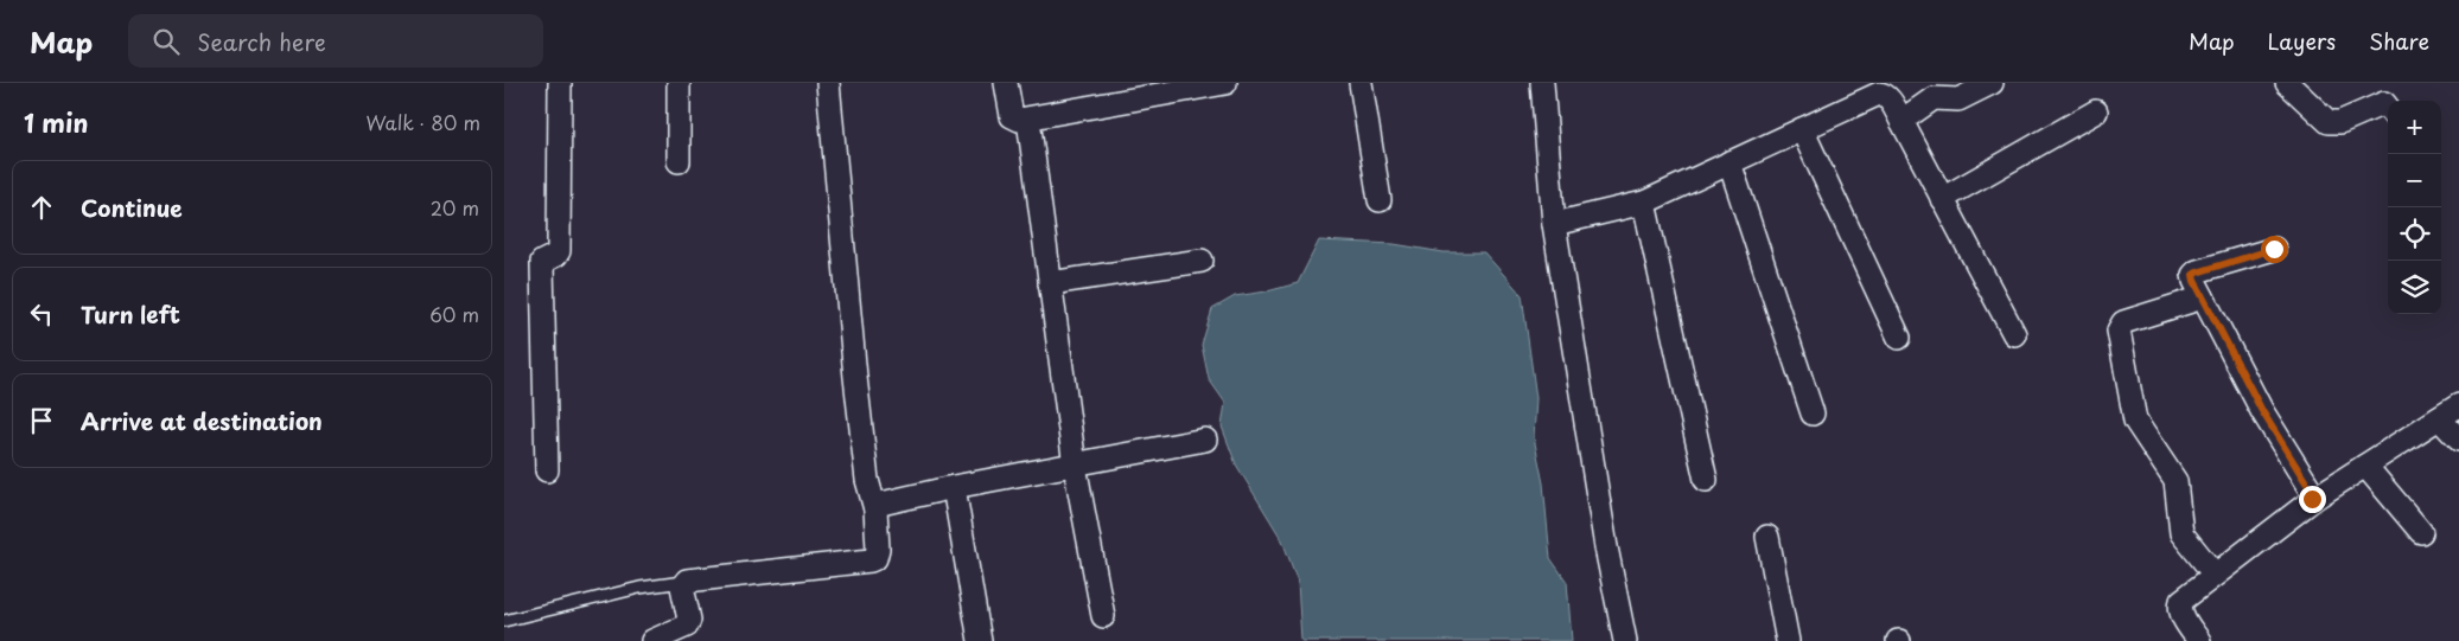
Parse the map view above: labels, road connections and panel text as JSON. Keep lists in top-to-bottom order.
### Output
{
  "page": {
    "header": "Map",
    "search": "Search here",
    "nav": ["Map", "Layers", "Share"],
    "heading": ["1 min", "Walk · 80 m"],
    "map_buttons": ["+", "−"],
    "list": [
      ["Continue", "20 m"],
      ["Turn left", "60 m"],
      "Arrive at destination"
    ]
  }
}
